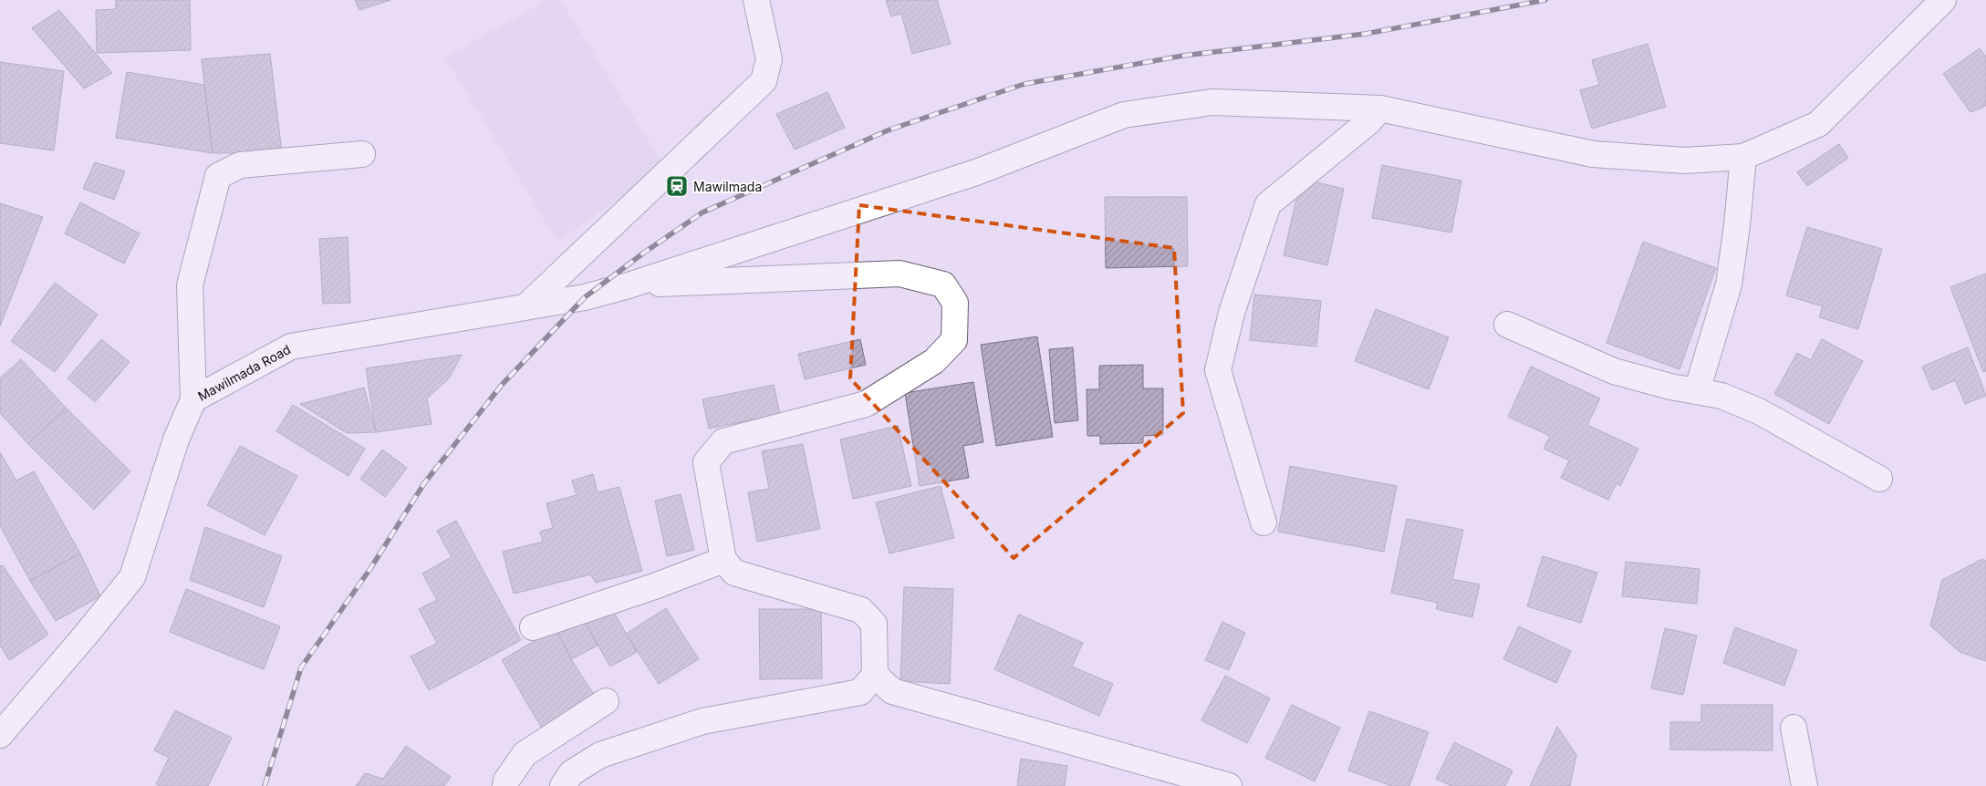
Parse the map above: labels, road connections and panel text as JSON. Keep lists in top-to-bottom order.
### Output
{
  "streets": {
    "street": ["Mawilmada Road"]
  },
  "places": {
    "station": ["Mawilmada"]
  }
}
